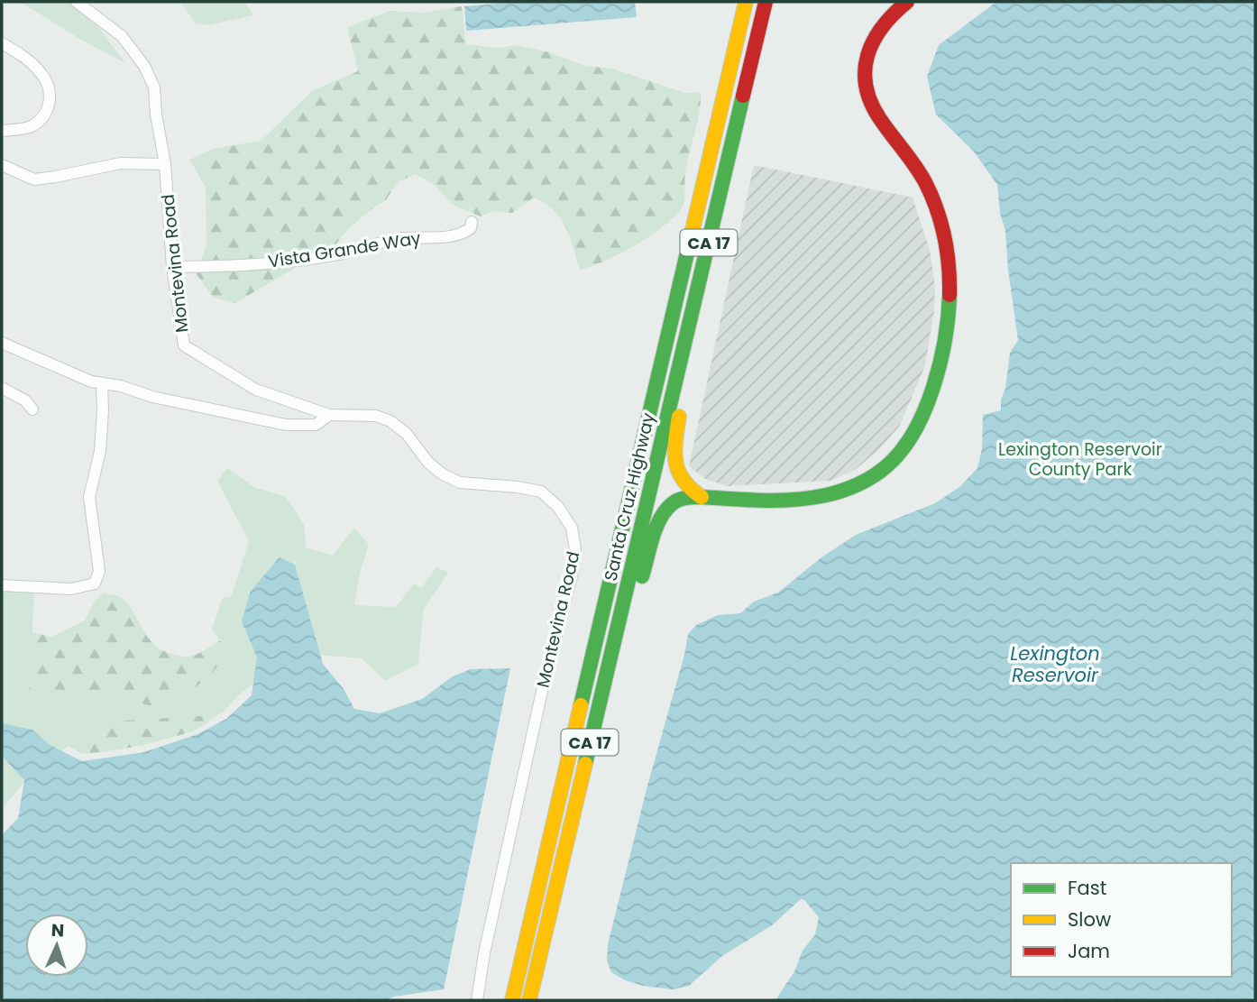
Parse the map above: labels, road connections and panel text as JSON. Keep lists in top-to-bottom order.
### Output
{
  "streets": {
    "main road": ["CA 17", "Santa Cruz Highway"],
    "street": ["Vista Grande Way", "Montevina Road"]
  },
  "crossings": [
    ["Vista Grande Way", "Montevina Road"]
  ],
  "water": ["Lexington Reservoir"],
  "parks": ["Lexington Reservoir County Park"],
  "legend": ["Fast", "Slow", "Jam"],
  "north": "top"
}
